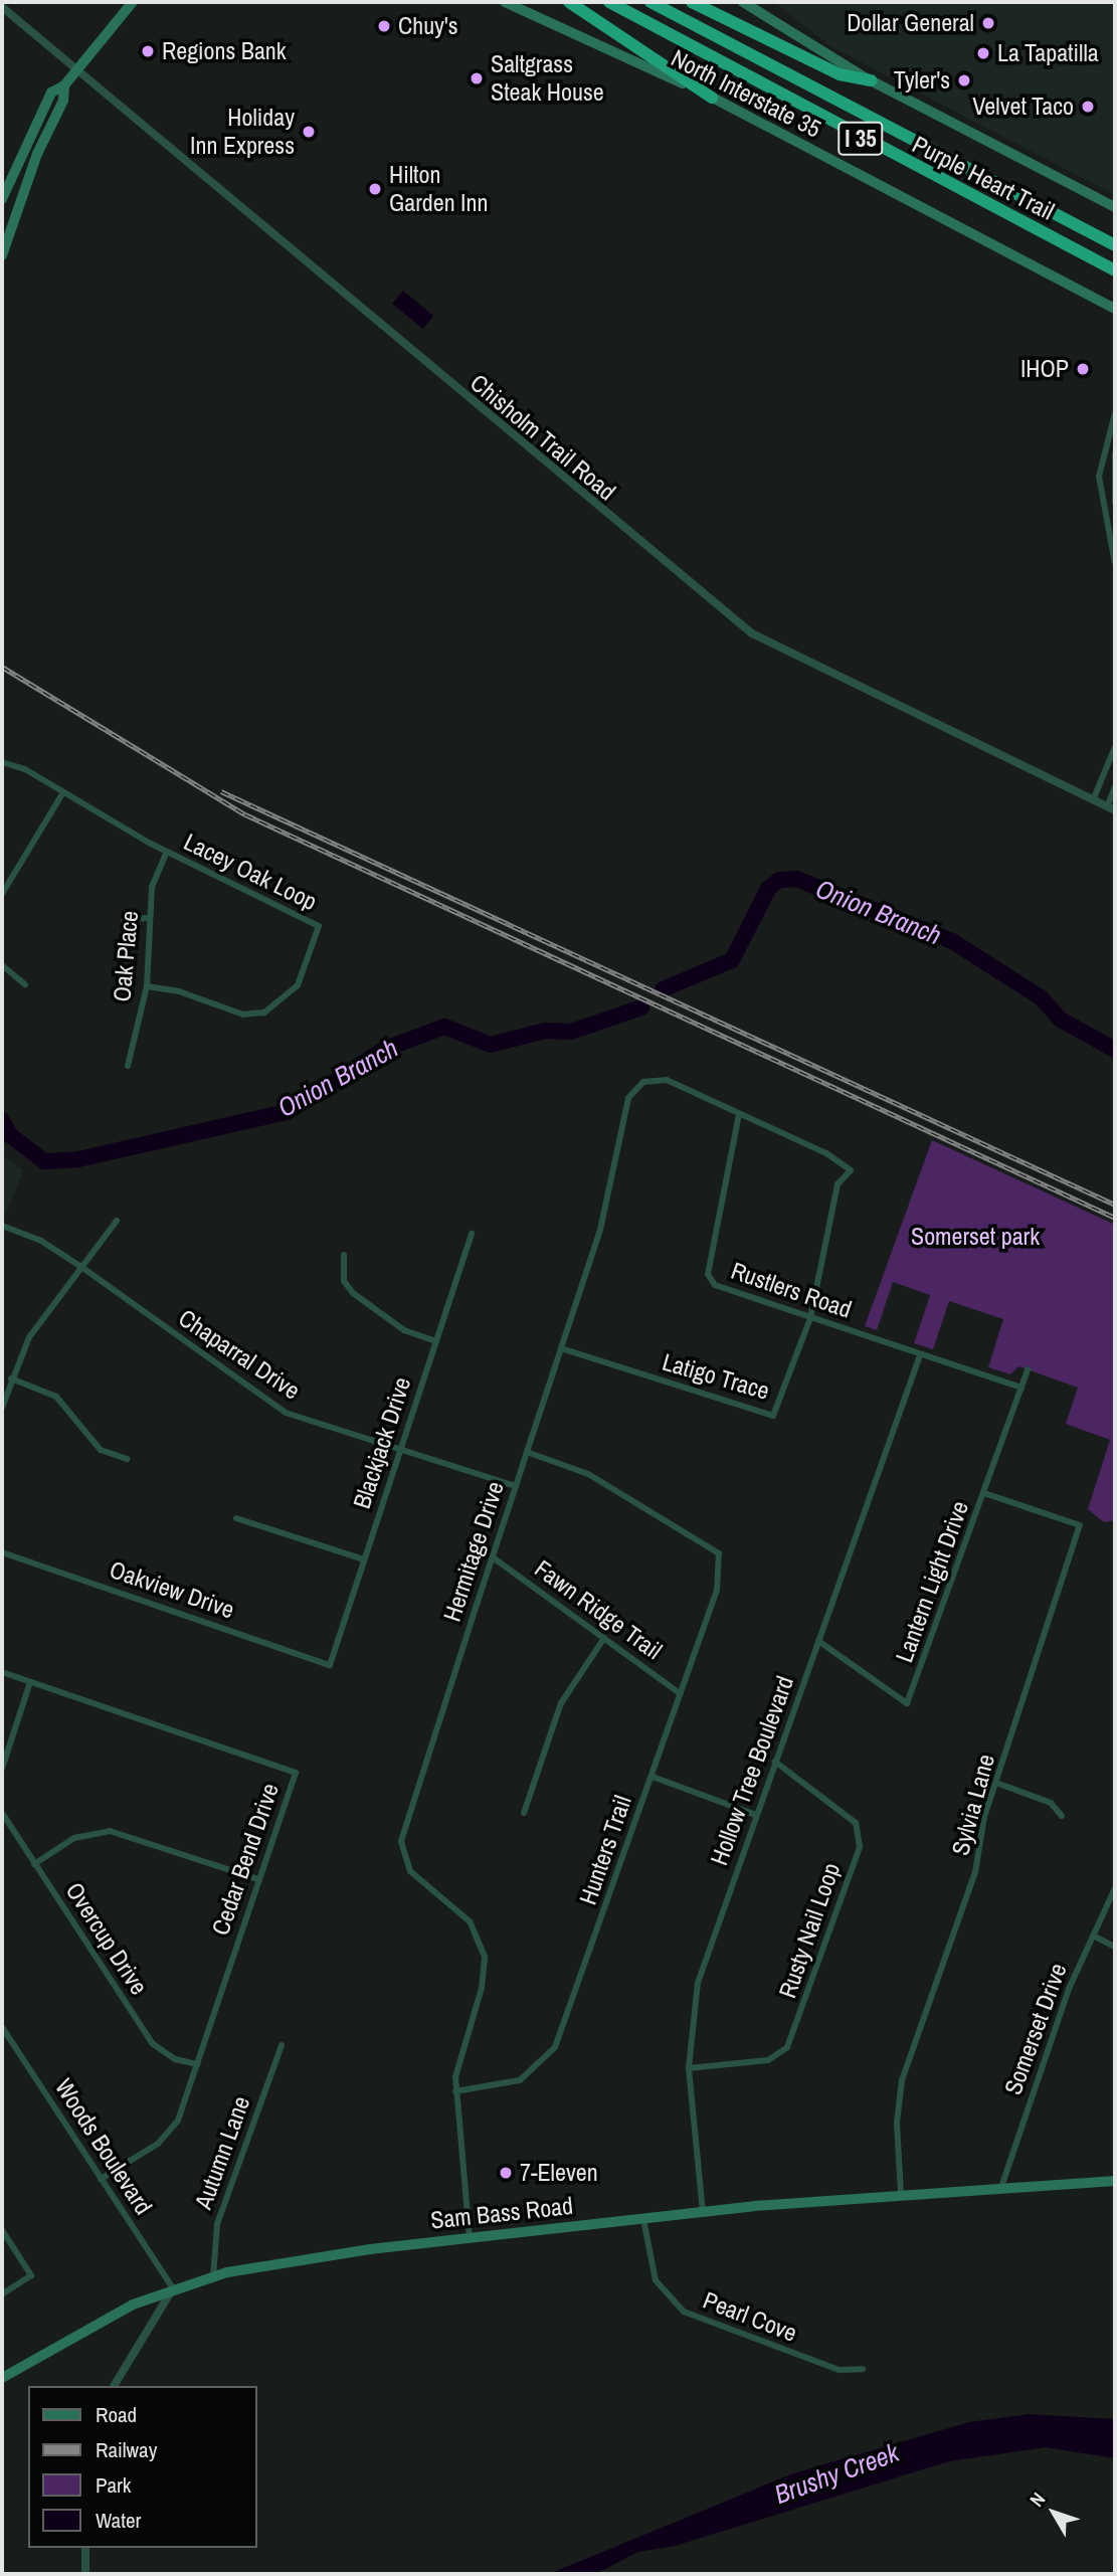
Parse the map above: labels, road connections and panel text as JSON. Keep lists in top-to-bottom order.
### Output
{
  "streets": {
    "highway": ["I 35", "Purple Heart Trail"],
    "main road": ["North Interstate 35", "Sam Bass Road"],
    "street": [
      "Chisholm Trail Road",
      "Lacey Oak Loop",
      "Oak Place",
      "Rustlers Road",
      "Chaparral Drive",
      "Latigo Trace",
      "Blackjack Drive",
      "Hermitage Drive",
      "Lantern Light Drive",
      "Oakview Drive",
      "Fawn Ridge Trail",
      "Hollow Tree Boulevard",
      "Sylvia Lane",
      "Hunters Trail",
      "Cedar Bend Drive",
      "Rusty Nail Loop",
      "Overcup Drive",
      "Somerset Drive",
      "Woods Boulevard",
      "Autumn Lane",
      "Pearl Cove"
    ]
  },
  "crossings": [
    ["Lacey Oak Loop", "Oak Place"],
    ["Rustlers Road", "Latigo Trace"],
    ["Rustlers Road", "Hermitage Drive"],
    ["Rustlers Road", "Lantern Light Drive"],
    ["Rustlers Road", "Hollow Tree Boulevard"],
    ["Chaparral Drive", "Blackjack Drive"],
    ["Chaparral Drive", "Hermitage Drive"],
    ["Latigo Trace", "Hermitage Drive"],
    ["Blackjack Drive", "Oakview Drive"],
    ["Hermitage Drive", "Fawn Ridge Trail"],
    ["Hermitage Drive", "Hunters Trail"],
    ["Hermitage Drive", "Sam Bass Road"],
    ["Lantern Light Drive", "Hollow Tree Boulevard"],
    ["Lantern Light Drive", "Sylvia Lane"],
    ["Fawn Ridge Trail", "Hunters Trail"],
    ["Hollow Tree Boulevard", "Rusty Nail Loop"],
    ["Hollow Tree Boulevard", "Sam Bass Road"],
    ["Sylvia Lane", "Sam Bass Road"],
    ["Cedar Bend Drive", "Overcup Drive"],
    ["Cedar Bend Drive", "Woods Boulevard"],
    ["Somerset Drive", "Sam Bass Road"],
    ["Woods Boulevard", "Sam Bass Road"],
    ["Autumn Lane", "Sam Bass Road"],
    ["Sam Bass Road", "Pearl Cove"]
  ],
  "water": ["Onion Branch", "Brushy Creek"],
  "parks": ["Somerset park"],
  "places": [
    "Dollar General",
    "Chuy's",
    "Regions Bank",
    "La Tapatilla",
    "Saltgrass Steak House",
    "Tyler's",
    "Velvet Taco",
    "Holiday Inn Express",
    "Hilton Garden Inn",
    "IHOP",
    "7-Eleven"
  ],
  "legend": [
    "Road",
    "Railway",
    "Park",
    "Water"
  ],
  "north": "top left"
}
